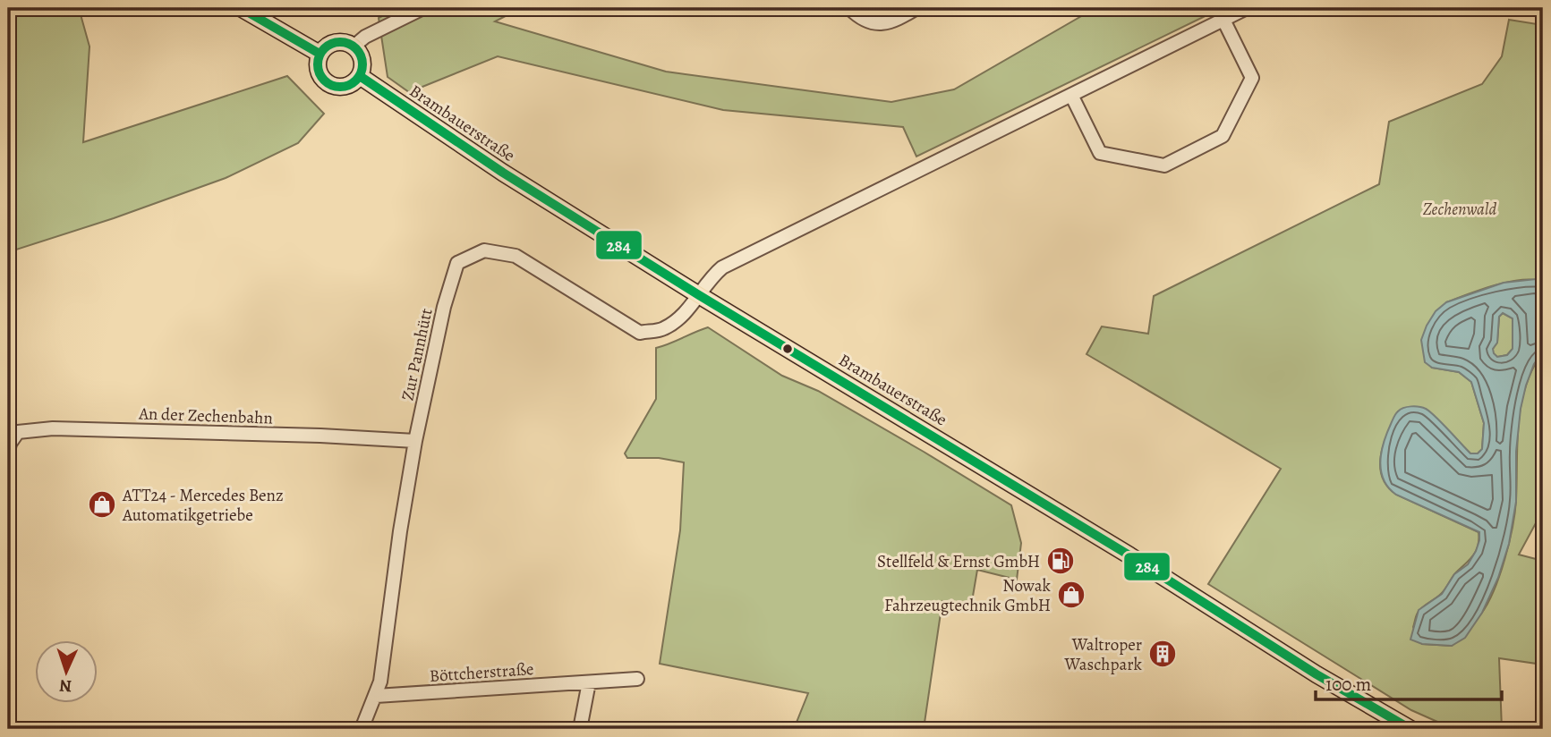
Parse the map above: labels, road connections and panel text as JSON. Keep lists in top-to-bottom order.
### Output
{
  "streets": {
    "main road": ["Brambauerstraße"],
    "street": ["Zur Pannhütt", "An der Zechenbahn", "Böttcherstraße"]
  },
  "crossings": [
    ["Brambauerstraße", "Zur Pannhütt"],
    ["Zur Pannhütt", "An der Zechenbahn"],
    ["Zur Pannhütt", "Böttcherstraße"]
  ],
  "parks": ["Zechenwald"],
  "places": {
    "shop": ["ATT24 - Mercedes Benz Automatikgetriebe", "Nowak Fahrzeugtechnik GmbH"],
    "fuel station": ["Stellfeld & Ernst GmbH"],
    "building": ["Waltroper Waschpark"]
  },
  "lines": ["transit line 284"],
  "scale_bar": "100 m",
  "north": "bottom"
}
